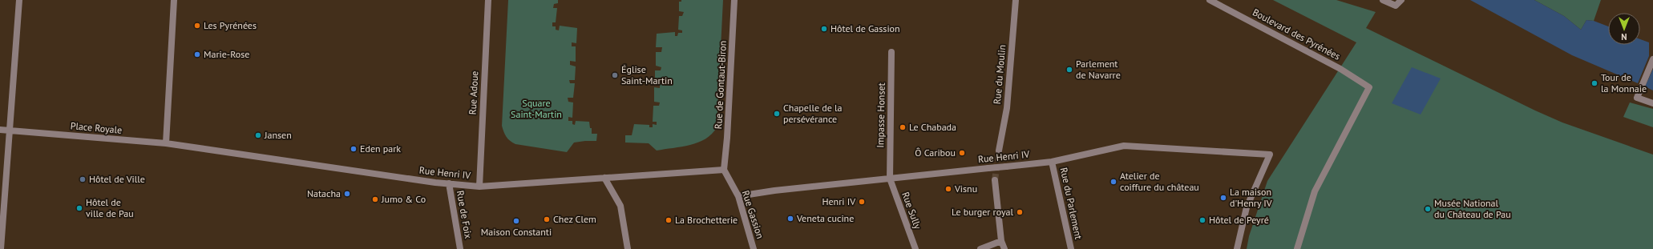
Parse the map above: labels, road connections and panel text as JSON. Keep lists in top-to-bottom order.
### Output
{
  "streets": {
    "street": [
      "Boulevard des Pyrénées",
      "Rue du Moulin",
      "Rue de Gontaut-Biron",
      "Rue Adoue",
      "Impasse Honset",
      "Place Royale",
      "Rue Henri IV",
      "Rue du Parlement",
      "Rue Sully",
      "Rue de Foix",
      "Rue Gassion"
    ]
  },
  "crossings": [
    ["Rue de Gontaut-Biron", "Rue Henri IV"],
    ["Rue de Gontaut-Biron", "Rue Gassion"],
    ["Rue Adoue", "Rue Henri IV"],
    ["Impasse Honset", "Rue Henri IV"],
    ["Impasse Honset", "Rue Sully"],
    ["Place Royale", "Rue Henri IV"],
    ["Rue Henri IV", "Rue du Parlement"],
    ["Rue Henri IV", "Rue Sully"],
    ["Rue Henri IV", "Rue de Foix"],
    ["Rue Henri IV", "Rue Gassion"]
  ],
  "parks": ["Square Saint-Martin"],
  "places": [
    "Les Pyrénées",
    "Hôtel de Gassion",
    "Marie-Rose",
    "Parlement de Navarre",
    "Église Saint-Martin",
    "Tour de la Monnaie",
    "Chapelle de la persévérance",
    "Le Chabada",
    "Jansen",
    "Eden park",
    "Ô Caribou",
    "Hôtel de Ville",
    "Atelier de coiffure du château",
    "Visnu",
    "Natacha",
    "La maison d'Henry IV",
    "Jumo & Co",
    "Henri IV",
    "Hôtel de ville de Pau",
    "Musée National du Château de Pau",
    "Le burger royal",
    "Veneta cucine",
    "Chez Clem",
    "La Brochetterie",
    "Hôtel de Peyré",
    "Maison Constanti"
  ],
  "north": "bottom"
}
